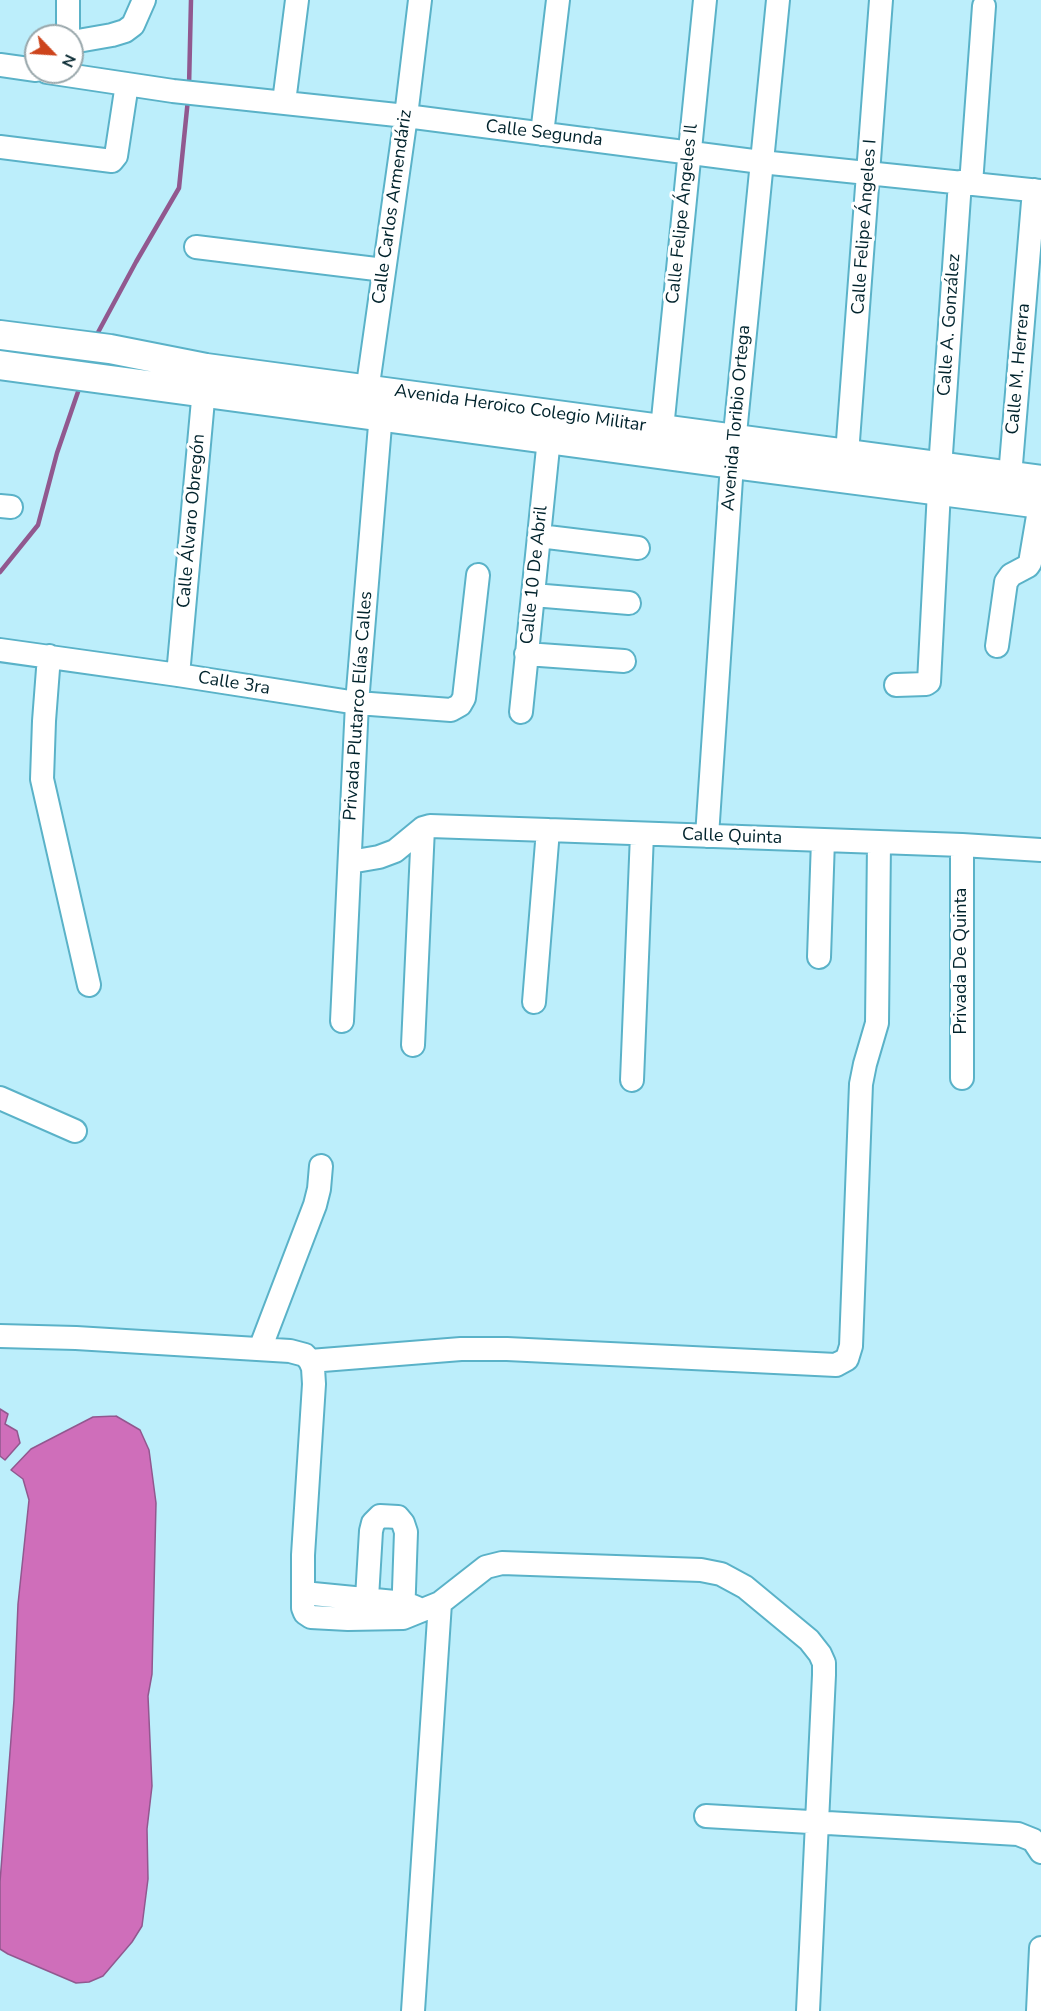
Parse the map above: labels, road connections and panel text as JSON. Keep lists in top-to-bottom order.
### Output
{
  "streets": {
    "main road": ["Avenida Heroico Colegio Militar"],
    "street": [
      "Calle Segunda",
      "Calle Carlos Armendáriz",
      "Calle Felipe Ángeles Il",
      "Calle Felipe Ángeles I",
      "Calle A. González",
      "Calle M. Herrera",
      "Avenida Toribio Ortega",
      "Calle Álvaro Obregón",
      "Calle 10 De Abril",
      "Calle 3ra",
      "Privada Plutarco Elías Calles",
      "Calle Quinta",
      "Privada De Quinta"
    ]
  },
  "crossings": [
    ["Calle Segunda", "Calle Carlos Armendáriz"],
    ["Calle Segunda", "Calle Felipe Ángeles Il"],
    ["Calle Segunda", "Calle Felipe Ángeles I"],
    ["Calle Segunda", "Calle A. González"],
    ["Calle Segunda", "Calle M. Herrera"],
    ["Calle Segunda", "Avenida Toribio Ortega"],
    ["Calle Carlos Armendáriz", "Avenida Heroico Colegio Militar"],
    ["Calle Carlos Armendáriz", "Privada Plutarco Elías Calles"],
    ["Calle Felipe Ángeles Il", "Avenida Heroico Colegio Militar"],
    ["Calle Felipe Ángeles I", "Avenida Heroico Colegio Militar"],
    ["Calle A. González", "Avenida Heroico Colegio Militar"],
    ["Calle M. Herrera", "Avenida Heroico Colegio Militar"],
    ["Avenida Heroico Colegio Militar", "Avenida Toribio Ortega"],
    ["Avenida Heroico Colegio Militar", "Calle Álvaro Obregón"],
    ["Avenida Heroico Colegio Militar", "Calle 10 De Abril"],
    ["Avenida Heroico Colegio Militar", "Privada Plutarco Elías Calles"],
    ["Avenida Toribio Ortega", "Calle Quinta"],
    ["Calle Álvaro Obregón", "Calle 3ra"],
    ["Calle 3ra", "Privada Plutarco Elías Calles"],
    ["Calle Quinta", "Privada De Quinta"]
  ],
  "north": "bottom right"
}
